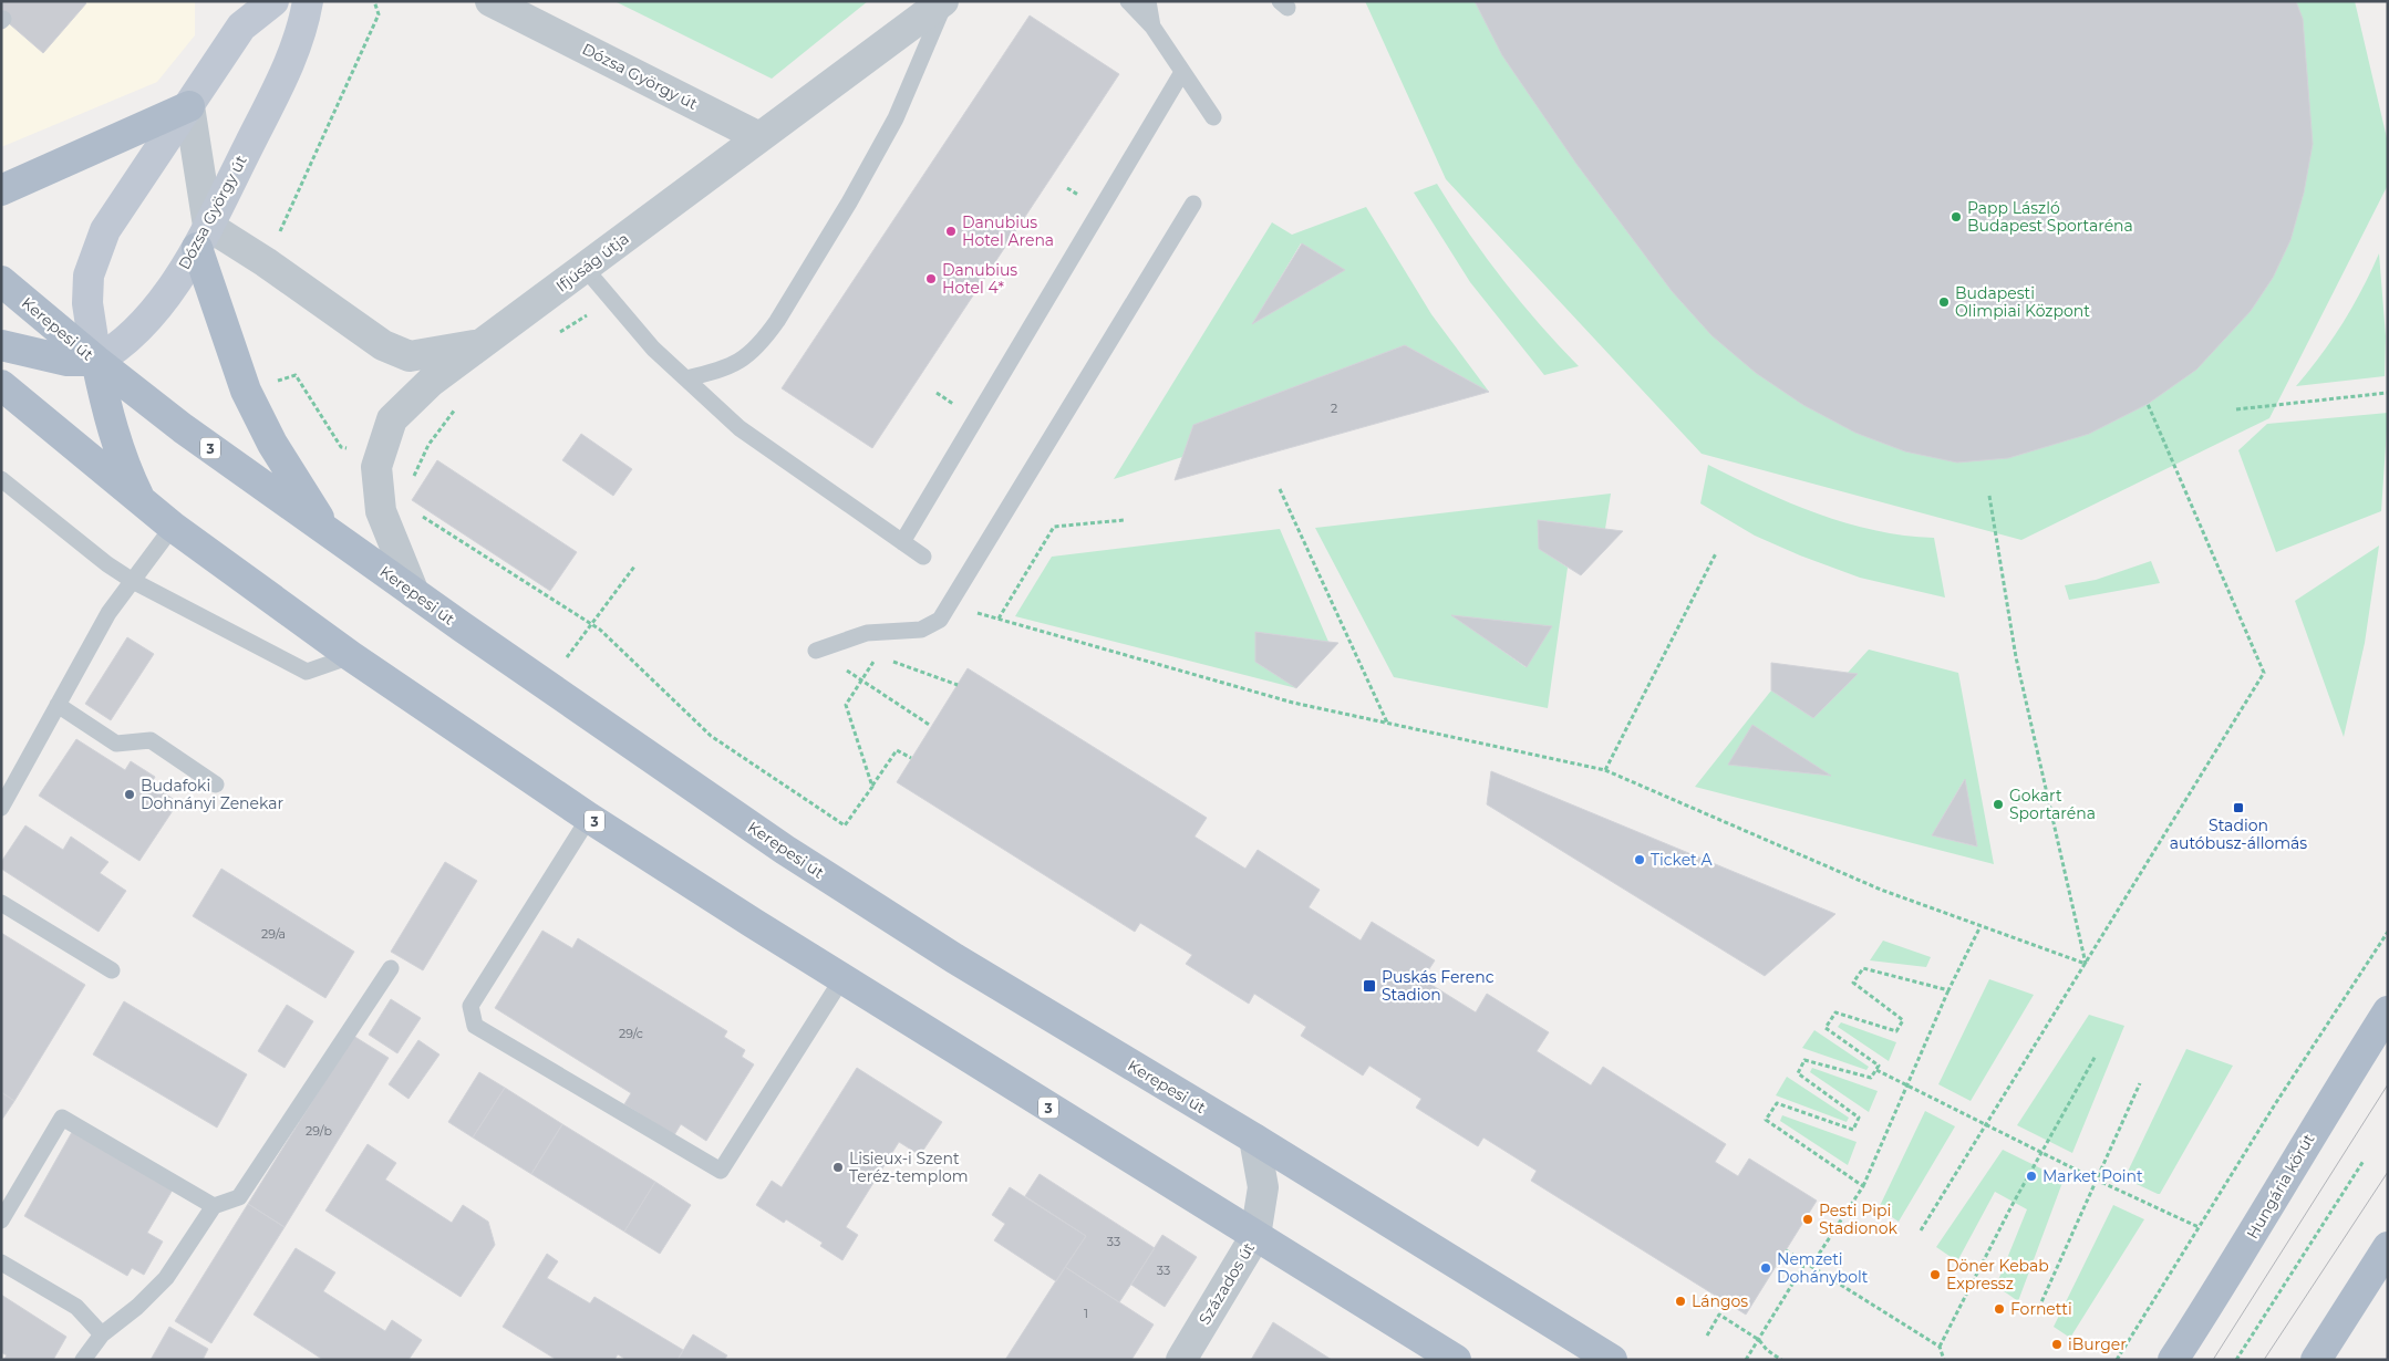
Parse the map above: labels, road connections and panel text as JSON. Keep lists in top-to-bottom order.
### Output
{
  "streets": {
    "main road": [
      "Dózsa György út",
      "Kerepesi út",
      "3",
      "Hungária körút"
    ],
    "street": ["Ifjúság útja", "Százados út"]
  },
  "crossings": [
    ["Dózsa György út", "Ifjúság útja"],
    ["Dózsa György út", "Kerepesi út"],
    ["Ifjúság útja", "Kerepesi út"],
    ["Kerepesi út", "Százados út"],
    ["3", "Százados út"]
  ],
  "places": {
    "other": [
      "Papp László Budapest Sportaréna",
      "Danubius Hotel Arena",
      "Danubius Hotel 4*",
      "Budapesti Olimpiai Központ",
      "Budafoki Dohnányi Zenekar",
      "Gokart Sportaréna",
      "Ticket A",
      "Lisieux-i Szent Teréz-templom",
      "Market Point",
      "Pesti Pipi Stadionok",
      "Nemzeti Dohánybolt",
      "Döner Kebab Expressz",
      "Lángos",
      "Fornetti",
      "iBurger"
    ],
    "transit": ["Stadion autóbusz-állomás", "Puskás Ferenc Stadion"]
  },
  "house_numbers": [
    "2",
    "29/a",
    "29/c",
    "29/b",
    "33",
    "33",
    "1"
  ]
}
